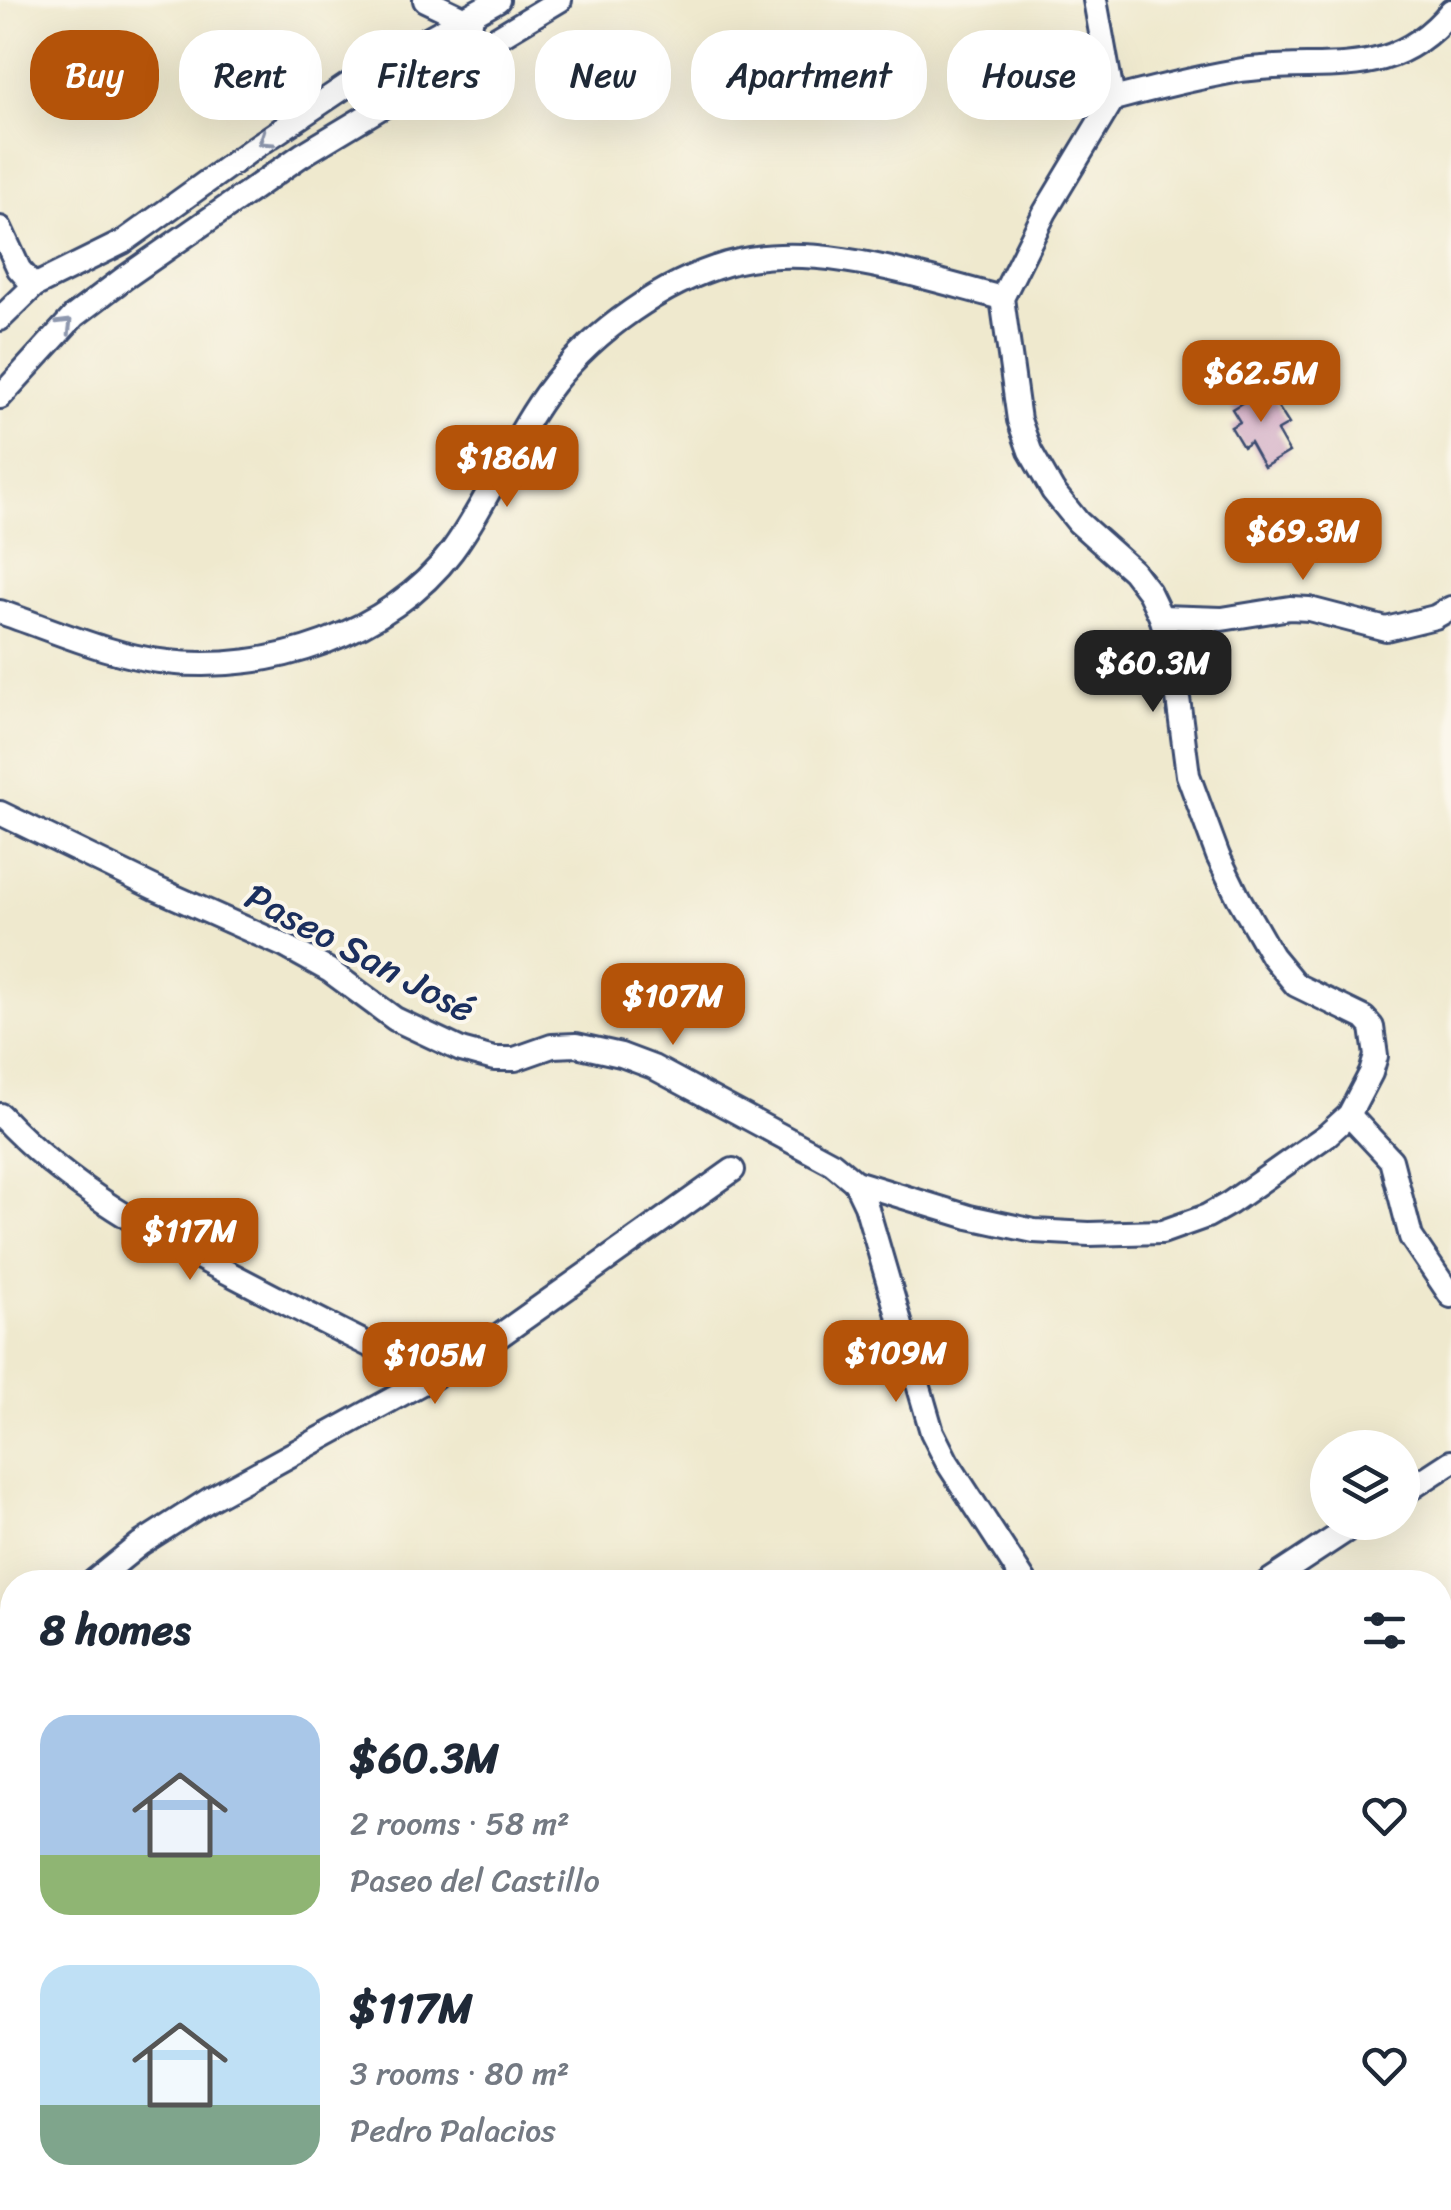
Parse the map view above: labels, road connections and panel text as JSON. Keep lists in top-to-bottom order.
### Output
{
  "streets": {
    "street": ["Paseo San José"]
  },
  "page": {
    "chip": [
      "Buy",
      "Rent",
      "Filters",
      "New",
      "Apartment",
      "House"
    ],
    "price": [
      "$62.5M",
      "$186M",
      "$69.3M",
      "$60.3M",
      "$107M",
      "$117M",
      "$109M",
      "$105M"
    ],
    "heading": "8 homes",
    "list": [
      {
        "name": "$60.3M",
        "note": "2 rooms · 58 m² · Paseo del Castillo"
      },
      {
        "name": "$117M",
        "note": "3 rooms · 80 m² · Pedro Palacios"
      }
    ]
  }
}
